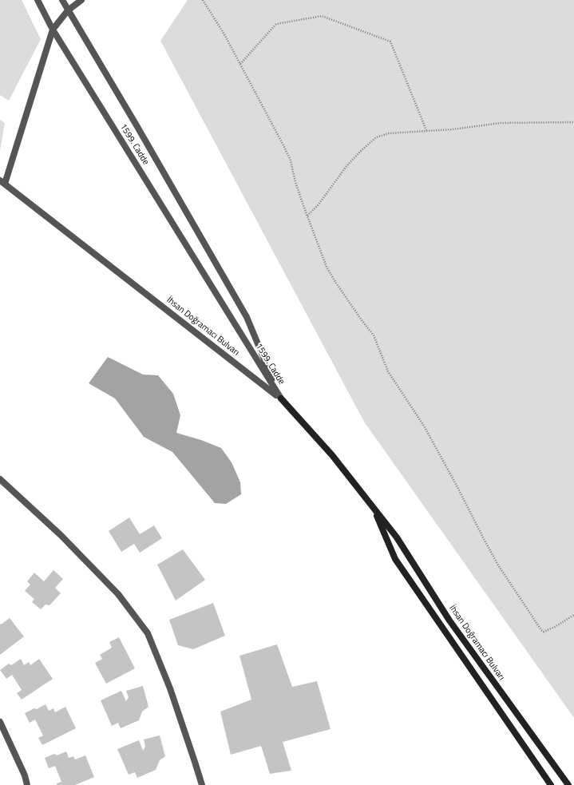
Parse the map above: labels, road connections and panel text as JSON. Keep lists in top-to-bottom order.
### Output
{
  "streets": {
    "main road": ["İhsan Doğramacı Bulvarı"],
    "street": ["1599. Cadde"]
  },
  "crossings": [
    ["1599. Cadde", "İhsan Doğramacı Bulvarı"]
  ]
}
